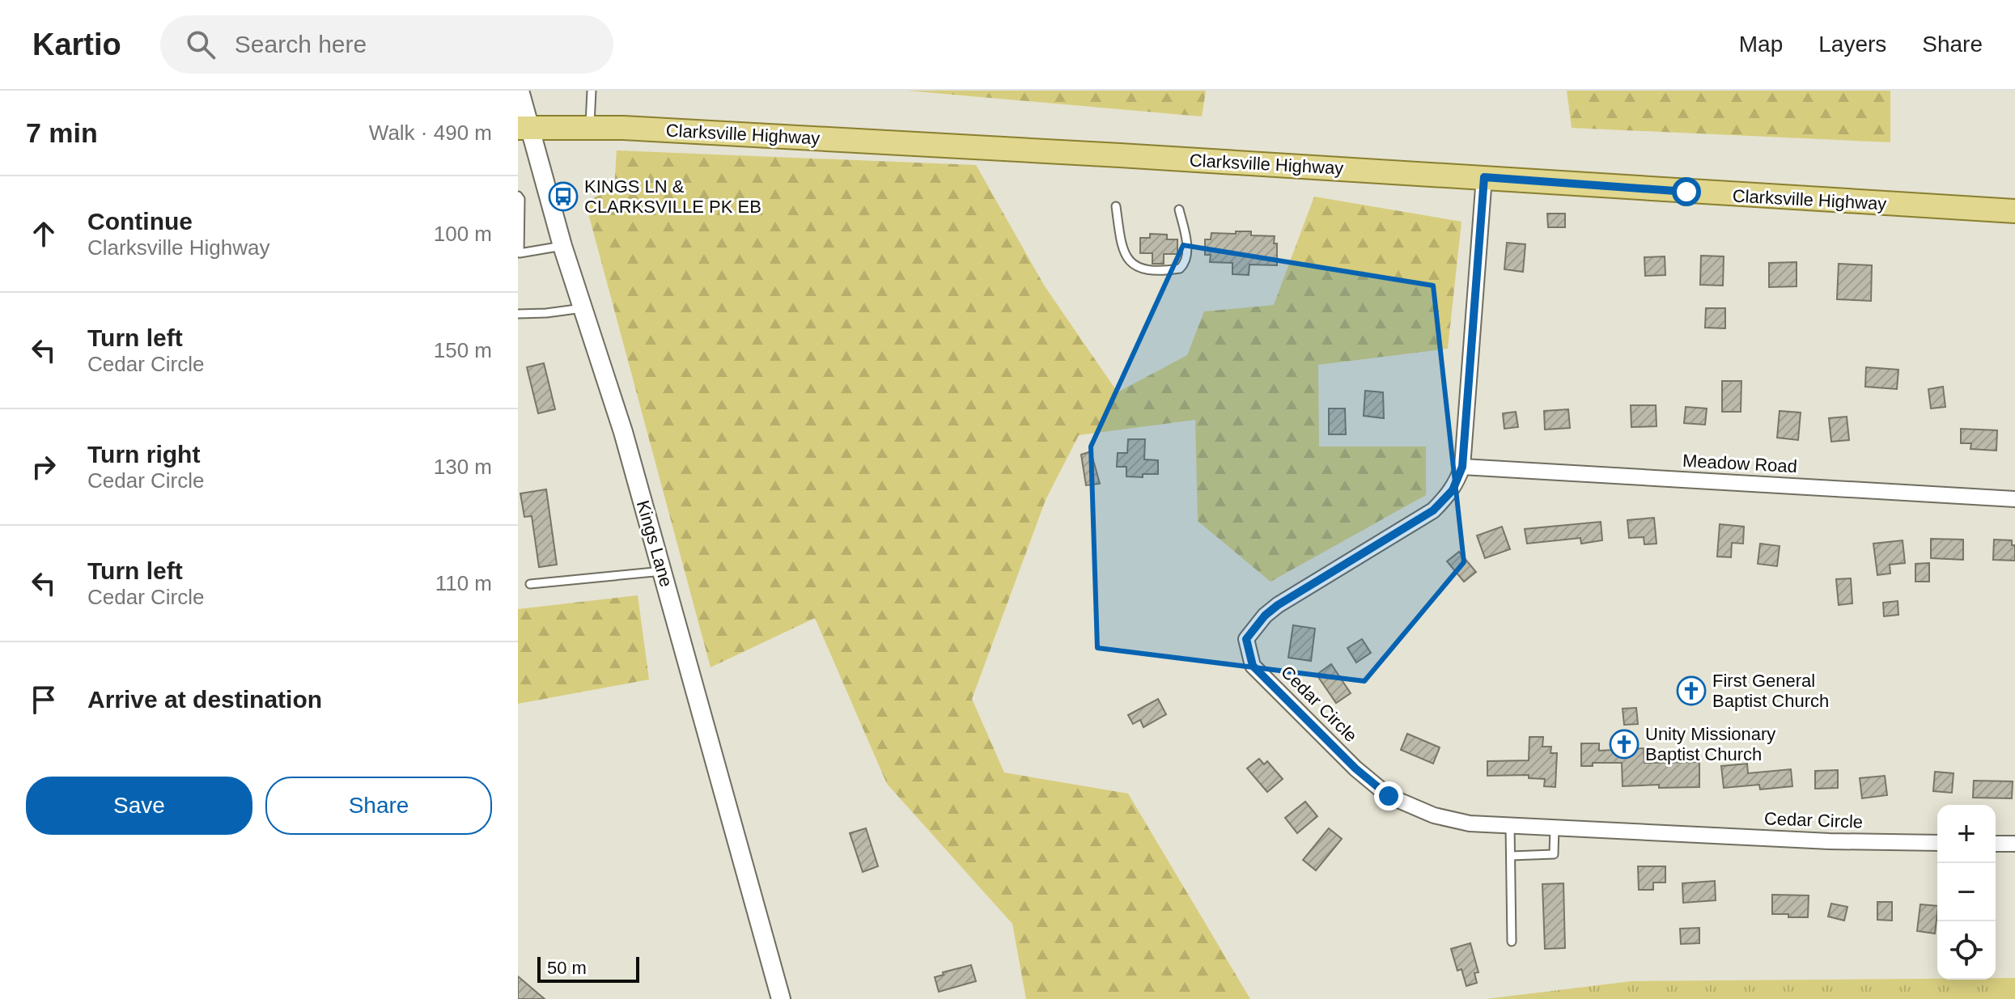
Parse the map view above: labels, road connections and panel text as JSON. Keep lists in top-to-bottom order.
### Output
{
  "streets": {
    "main road": ["Clarksville Highway"],
    "street": ["Meadow Road", "Kings Lane", "Cedar Circle"]
  },
  "crossings": [
    ["Clarksville Highway", "Kings Lane"],
    ["Clarksville Highway", "Cedar Circle"],
    ["Meadow Road", "Cedar Circle"]
  ],
  "places": {
    "bus stop": ["KINGS LN & CLARKSVILLE PK EB"],
    "church": ["First General Baptist Church", "Unity Missionary Baptist Church"]
  },
  "scale_bar": "50 m",
  "page": {
    "header": "Kartio",
    "search": "Search here",
    "nav": ["Map", "Layers", "Share"],
    "heading": ["7 min", "Walk · 490 m"],
    "list": [
      ["Continue", "Clarksville Highway", "100 m"],
      ["Turn left", "Cedar Circle", "150 m"],
      ["Turn right", "Cedar Circle", "130 m"],
      ["Turn left", "Cedar Circle", "110 m"],
      "Arrive at destination"
    ],
    "buttons": ["Save", "Share"],
    "map_buttons": ["+", "−"],
    "scale": "50 m"
  }
}
